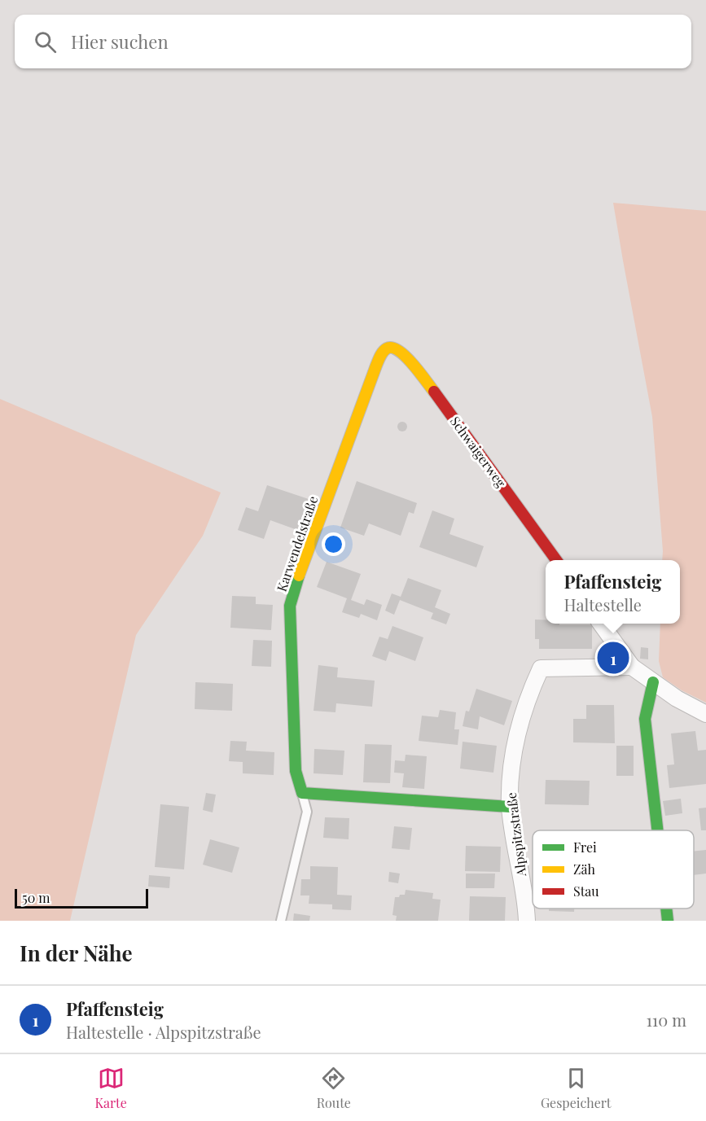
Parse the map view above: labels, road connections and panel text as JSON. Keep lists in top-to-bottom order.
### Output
{
  "streets": {
    "street": ["Schwaigerweg", "Karwendelstraße", "Alpspitzstraße"]
  },
  "crossings": [
    ["Schwaigerweg", "Karwendelstraße"]
  ],
  "legend": ["Frei", "Zäh", "Stau"],
  "scale_bar": "50 m",
  "page": {
    "search": "Hier suchen",
    "popup": ["Pfaffensteig", "Haltestelle"],
    "pins": "1",
    "scale": "50 m",
    "heading": "In der Nähe",
    "list": [
      {
        "mark": "1",
        "name": "Pfaffensteig",
        "note": "Haltestelle · Alpspitzstraße",
        "value": "110 m"
      }
    ],
    "nav": ["Karte", "Route", "Gespeichert"]
  }
}
